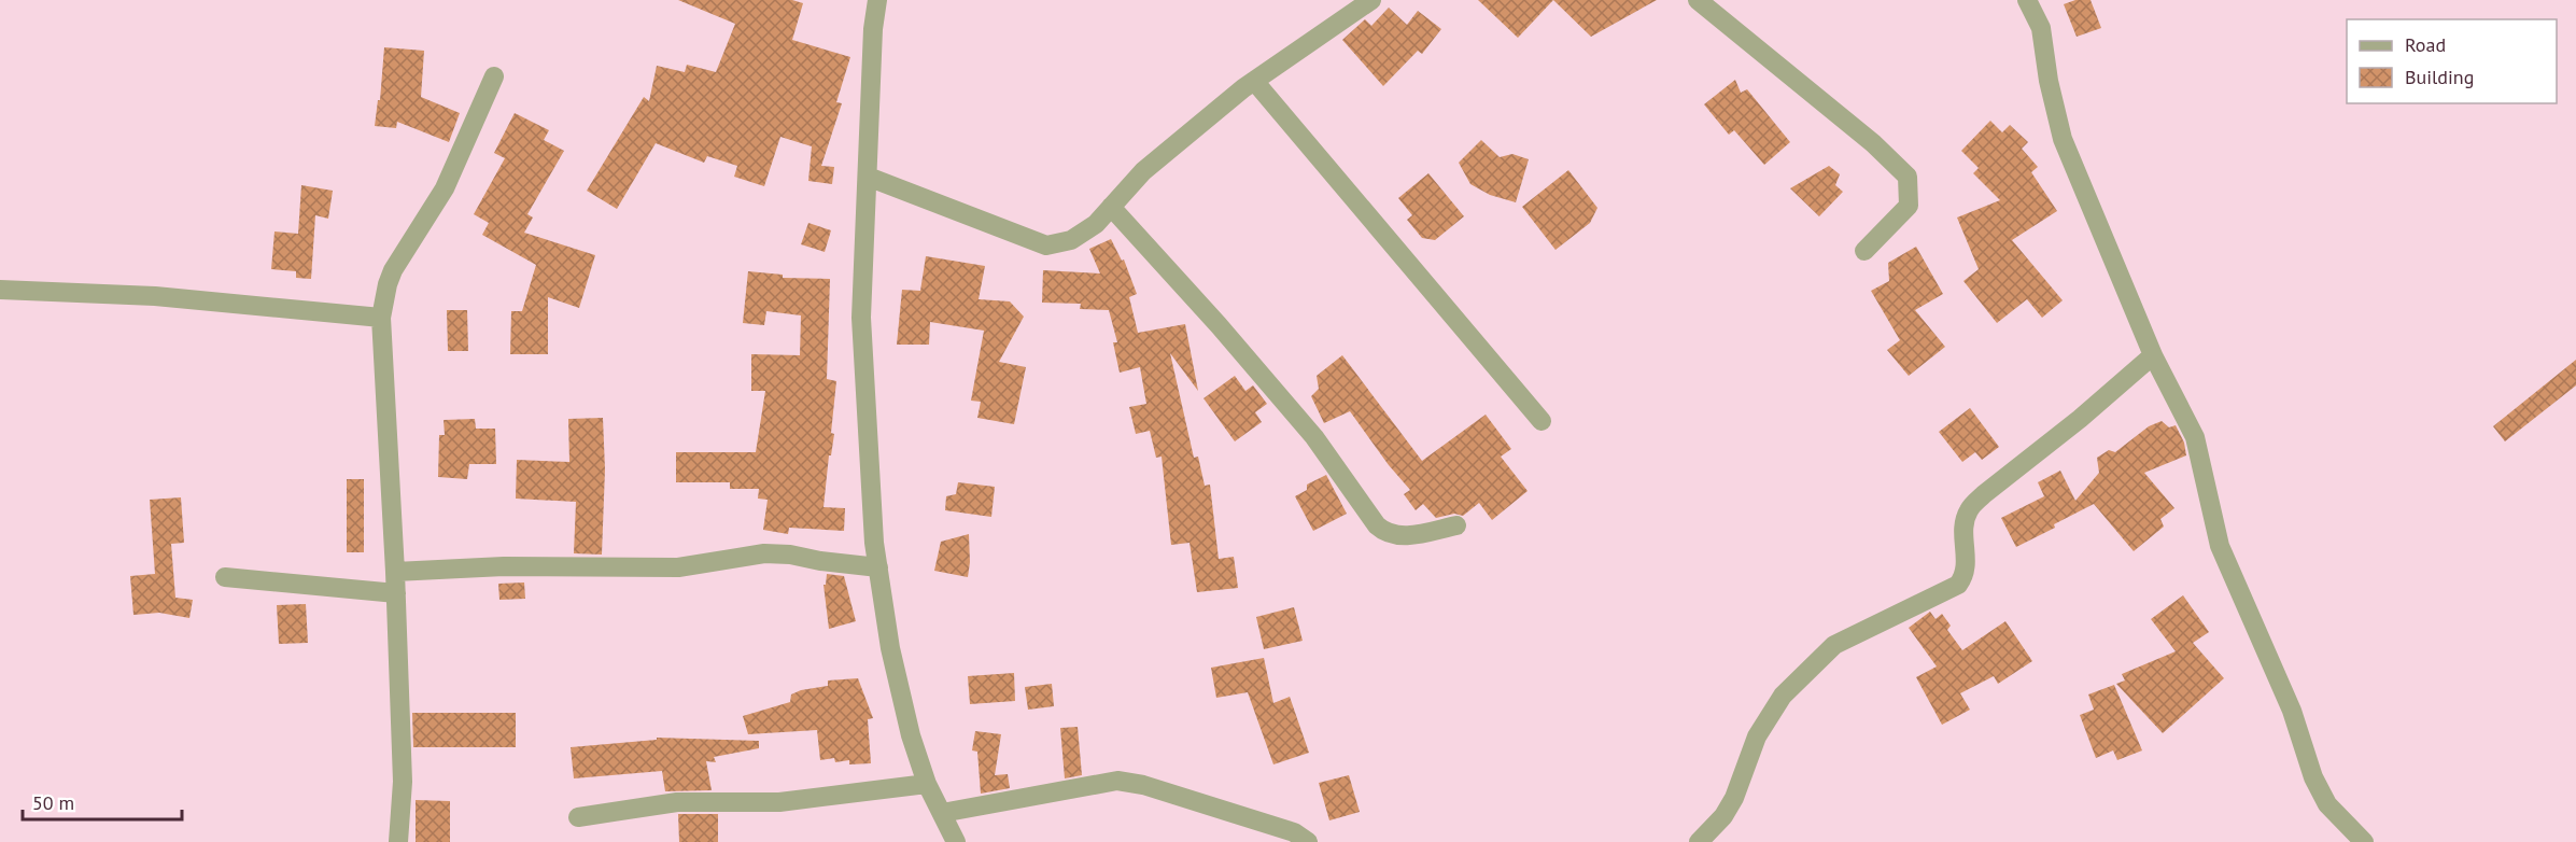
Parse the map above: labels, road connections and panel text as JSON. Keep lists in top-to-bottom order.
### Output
{
  "legend": ["Road", "Building"],
  "scale_bar": "50 m"
}
